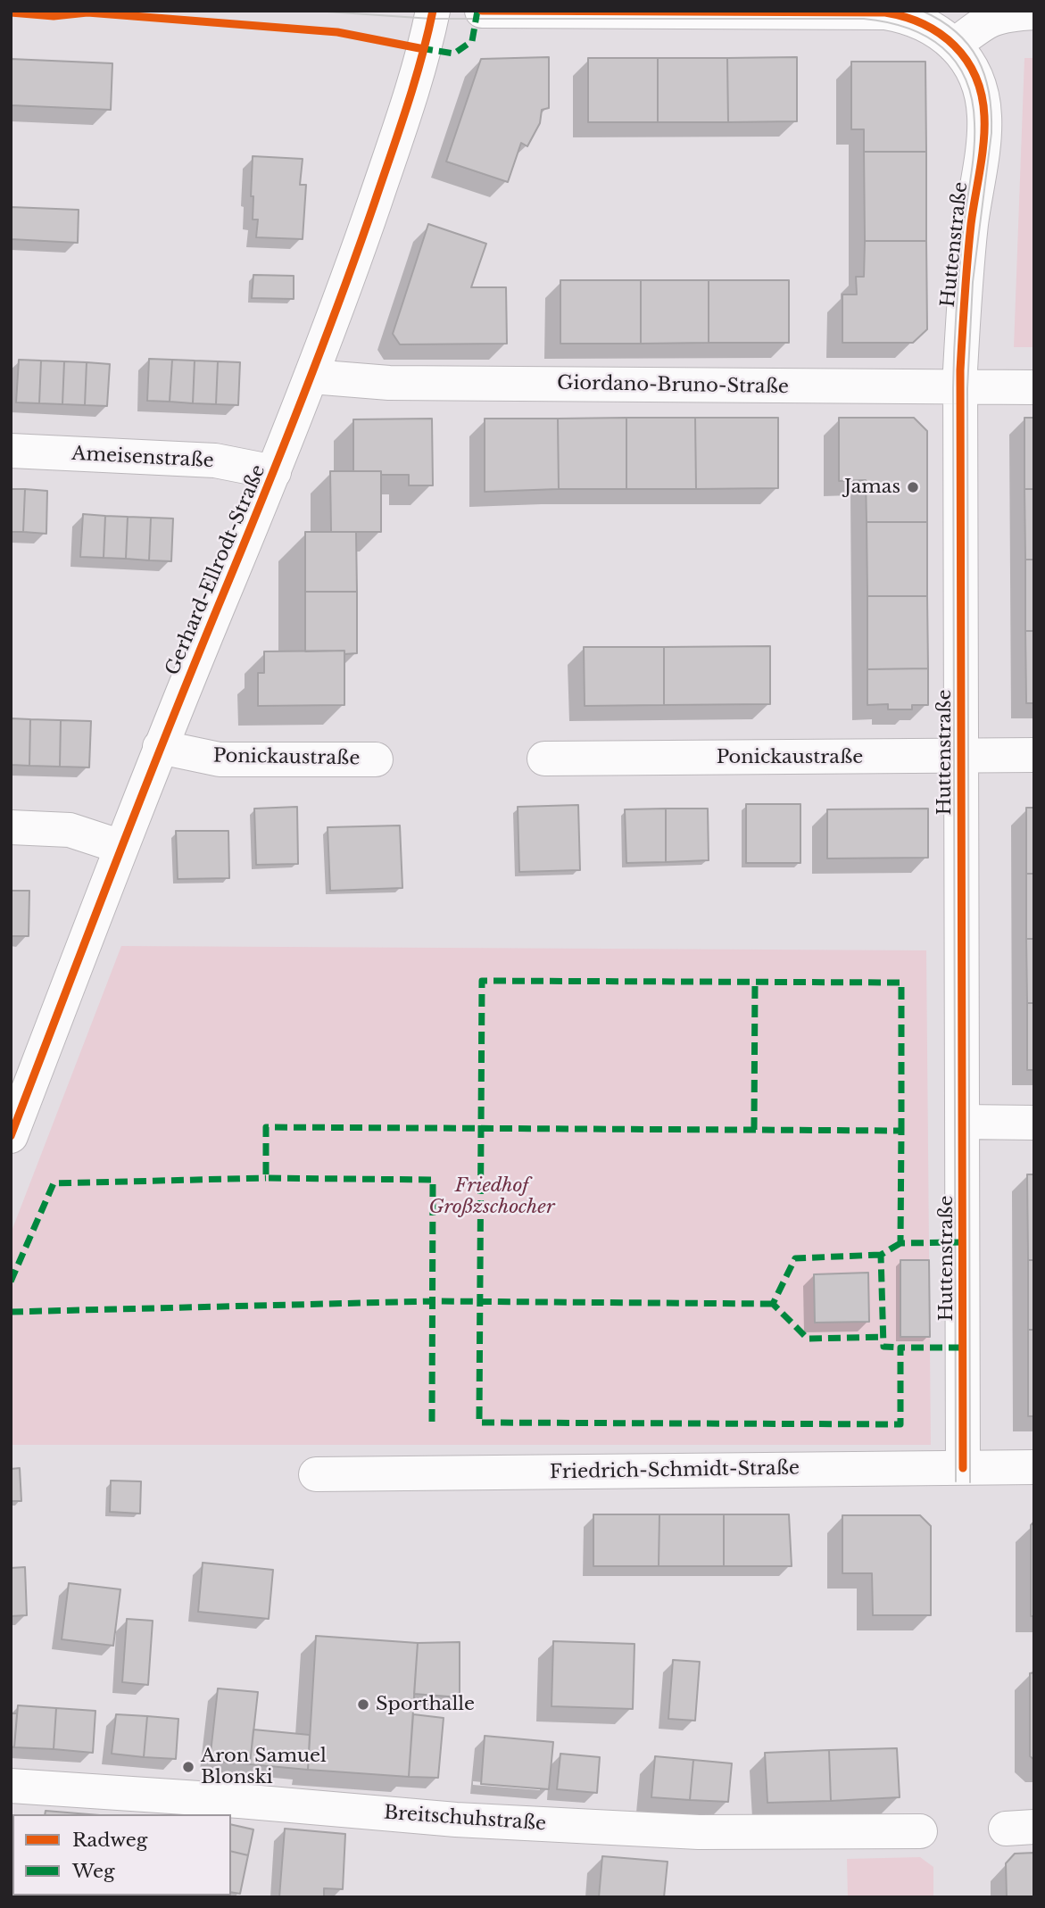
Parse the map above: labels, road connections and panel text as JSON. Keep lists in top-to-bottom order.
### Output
{
  "streets": {
    "street": [
      "Huttenstraße",
      "Giordano-Bruno-Straße",
      "Ameisenstraße",
      "Gerhard-Ellrodt-Straße",
      "Ponickaustraße",
      "Friedrich-Schmidt-Straße",
      "Breitschuhstraße"
    ]
  },
  "crossings": [
    ["Huttenstraße", "Giordano-Bruno-Straße"],
    ["Huttenstraße", "Ponickaustraße"],
    ["Huttenstraße", "Friedrich-Schmidt-Straße"],
    ["Giordano-Bruno-Straße", "Gerhard-Ellrodt-Straße"],
    ["Ameisenstraße", "Gerhard-Ellrodt-Straße"],
    ["Gerhard-Ellrodt-Straße", "Ponickaustraße"]
  ],
  "parks": ["Friedhof Großzschocher"],
  "places": ["Jamas", "Sporthalle", "Aron Samuel Blonski"],
  "legend": ["Radweg", "Weg"]
}
